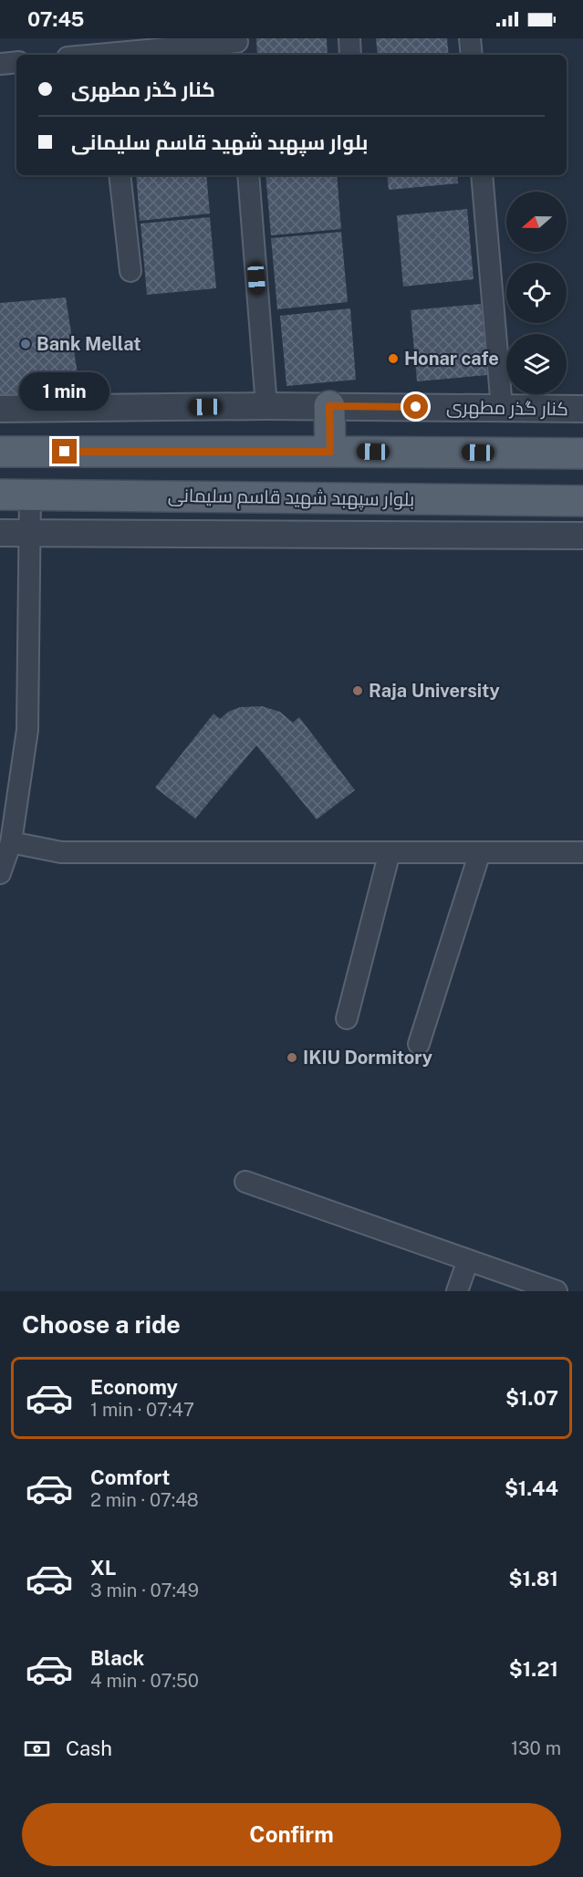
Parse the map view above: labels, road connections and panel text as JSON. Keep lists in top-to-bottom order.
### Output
{
  "streets": {
    "main road": ["بلوار سپهبد شهید قاسم سلیمانی"],
    "street": ["کنار گذر مطهری"]
  },
  "places": [
    "Bank Mellat",
    "Honar cafe",
    "Raja University",
    "IKIU Dormitory"
  ],
  "north": "left",
  "page": {
    "status": "07:45",
    "banner": ["کنار گذر مطهری", "بلوار سپهبد شهید قاسم سلیمانی"],
    "bubble": "1 min",
    "heading": "Choose a ride",
    "list": [
      {
        "name": "Economy",
        "note": "1 min · 07:47",
        "value": "$1.07"
      },
      {
        "name": "Comfort",
        "note": "2 min · 07:48",
        "value": "$1.44"
      },
      {
        "name": "XL",
        "note": "3 min · 07:49",
        "value": "$1.81"
      },
      {
        "name": "Black",
        "note": "4 min · 07:50",
        "value": "$1.21"
      }
    ],
    "pay": ["Cash", "130 m"],
    "buttons": "Confirm"
  }
}
